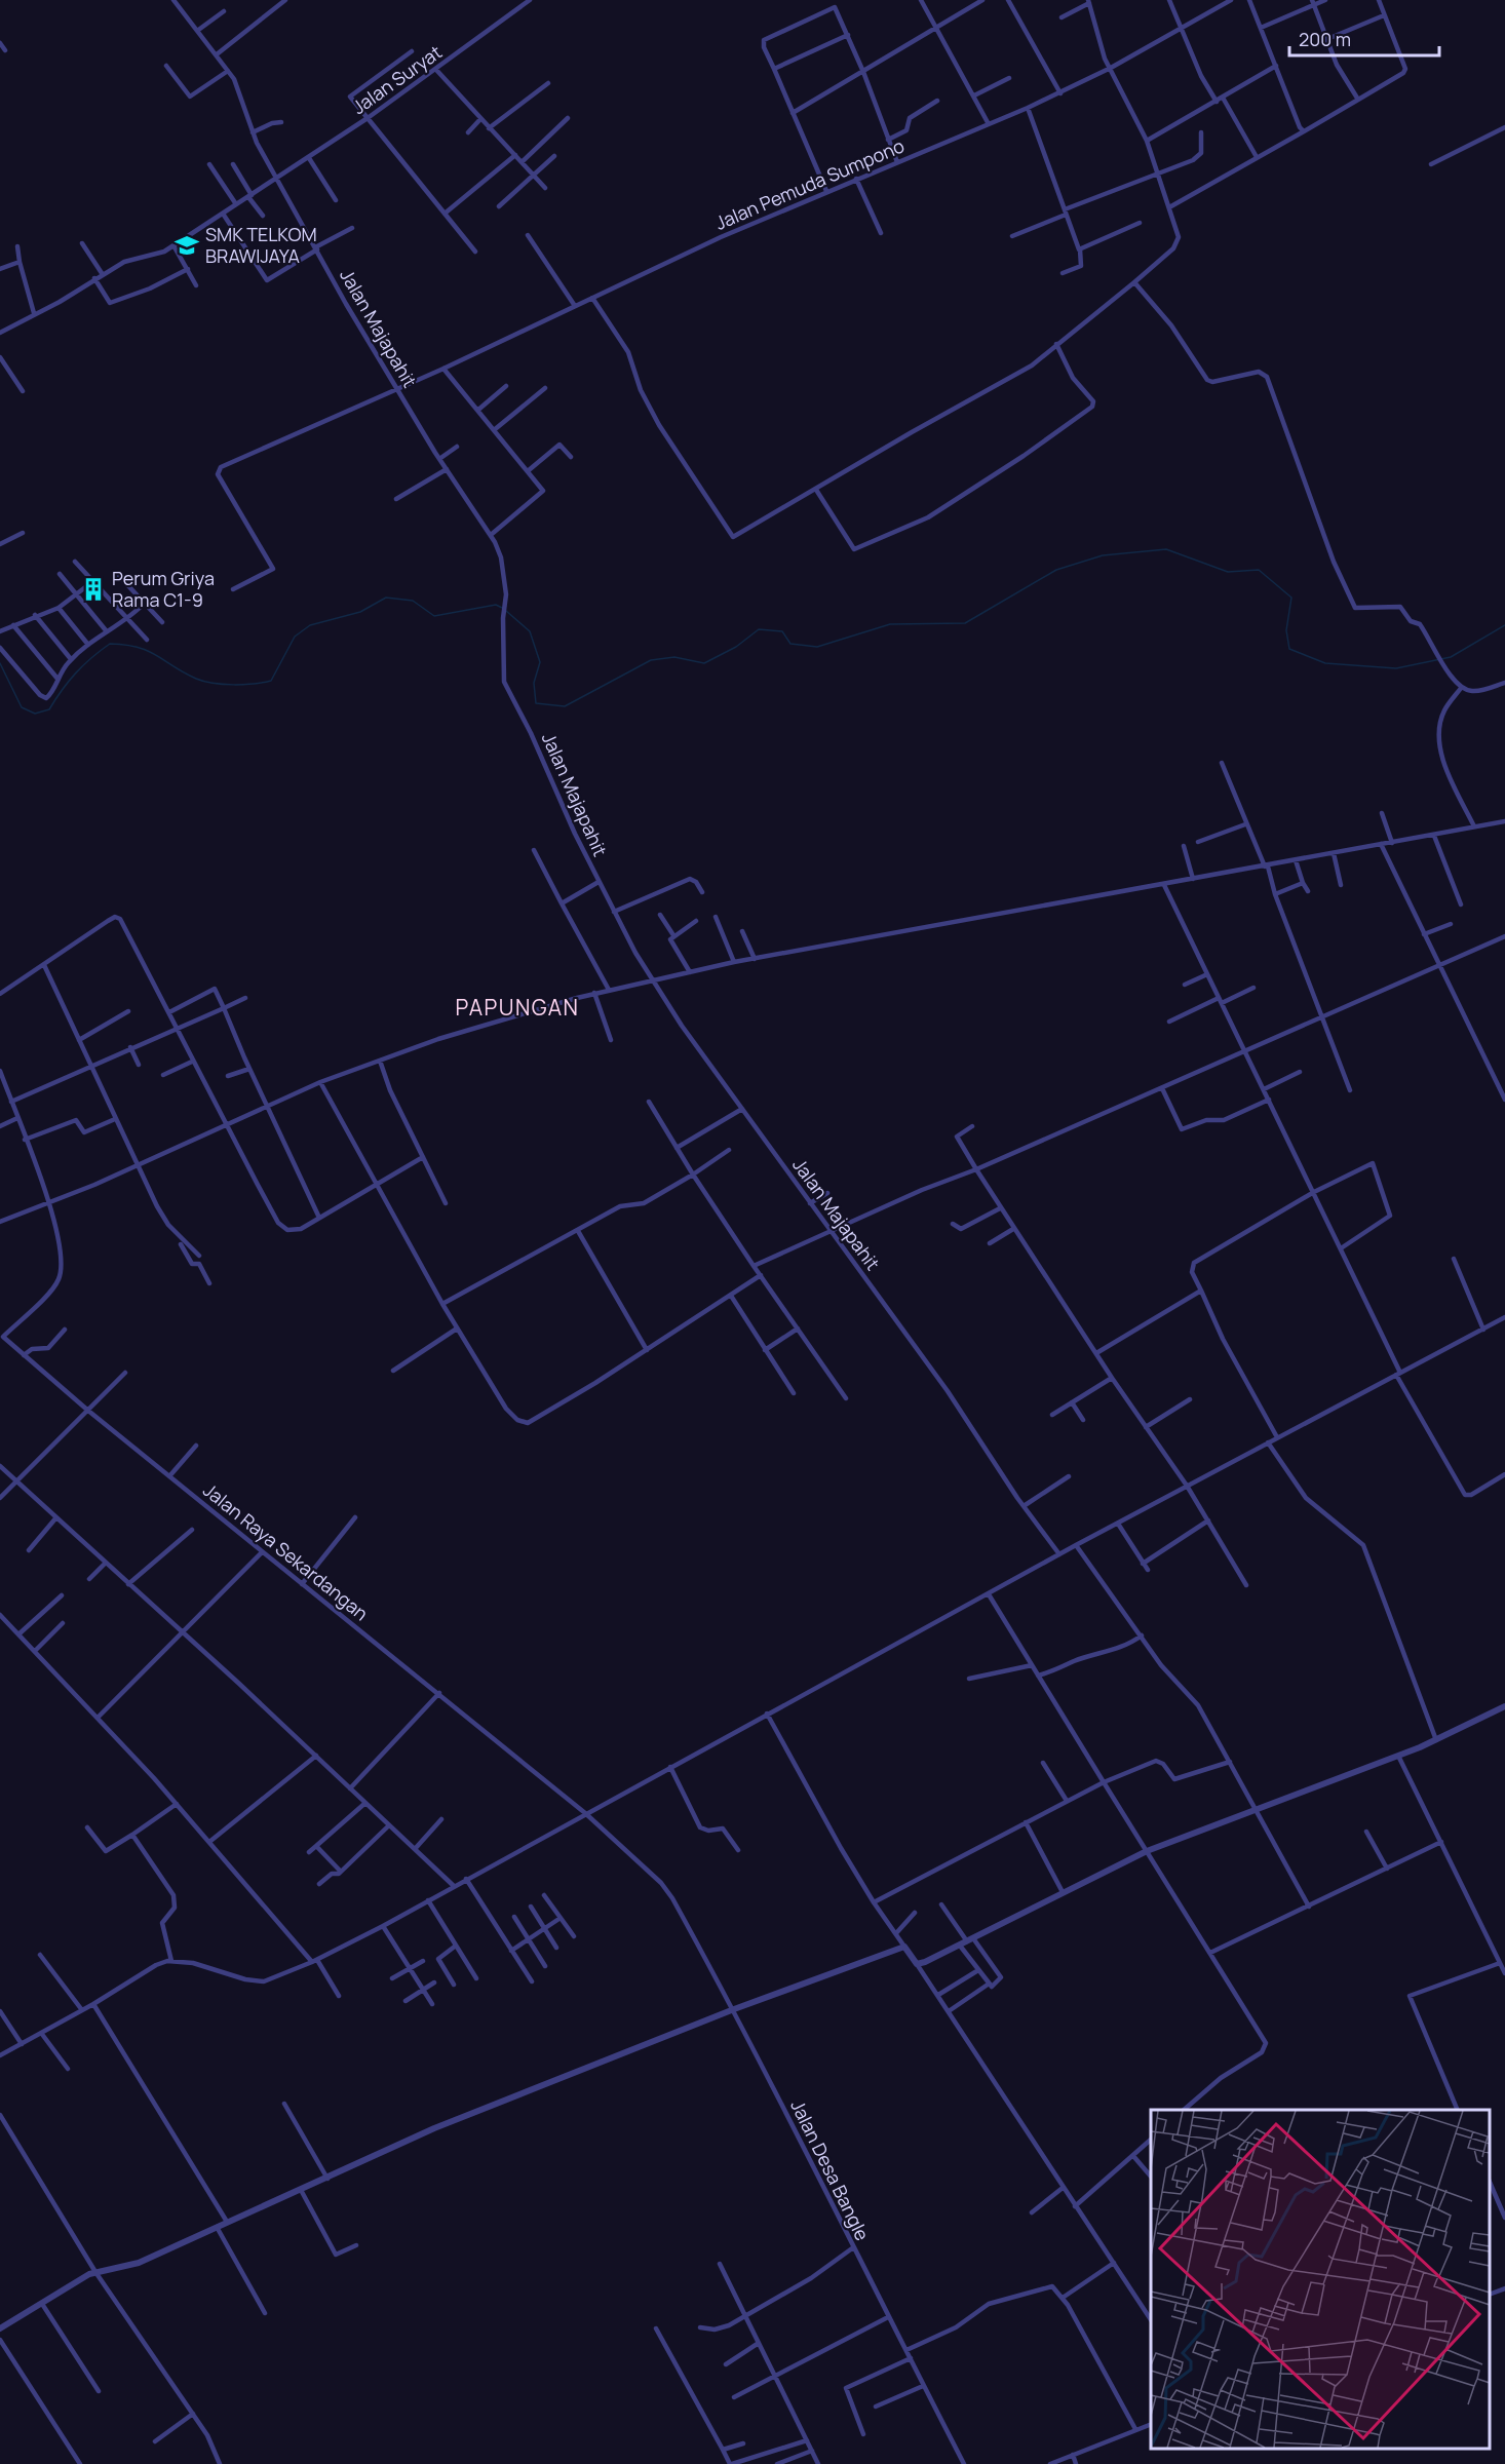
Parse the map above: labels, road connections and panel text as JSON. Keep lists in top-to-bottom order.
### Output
{
  "streets": {
    "street": [
      "Jalan Suryat",
      "Jalan Pemuda Sumpono",
      "Jalan Majapahit",
      "Jalan Raya Sekardangan",
      "Jalan Desa Bangle"
    ]
  },
  "crossings": [
    ["Jalan Suryat", "Jalan Majapahit"],
    ["Jalan Pemuda Sumpono", "Jalan Majapahit"],
    ["Jalan Raya Sekardangan", "Jalan Desa Bangle"]
  ],
  "districts": ["PAPUNGAN"],
  "places": {
    "school or university": ["SMK TELKOM BRAWIJAYA"],
    "building": ["Perum Griya Rama C1-9"]
  },
  "scale_bar": "200 m"
}
